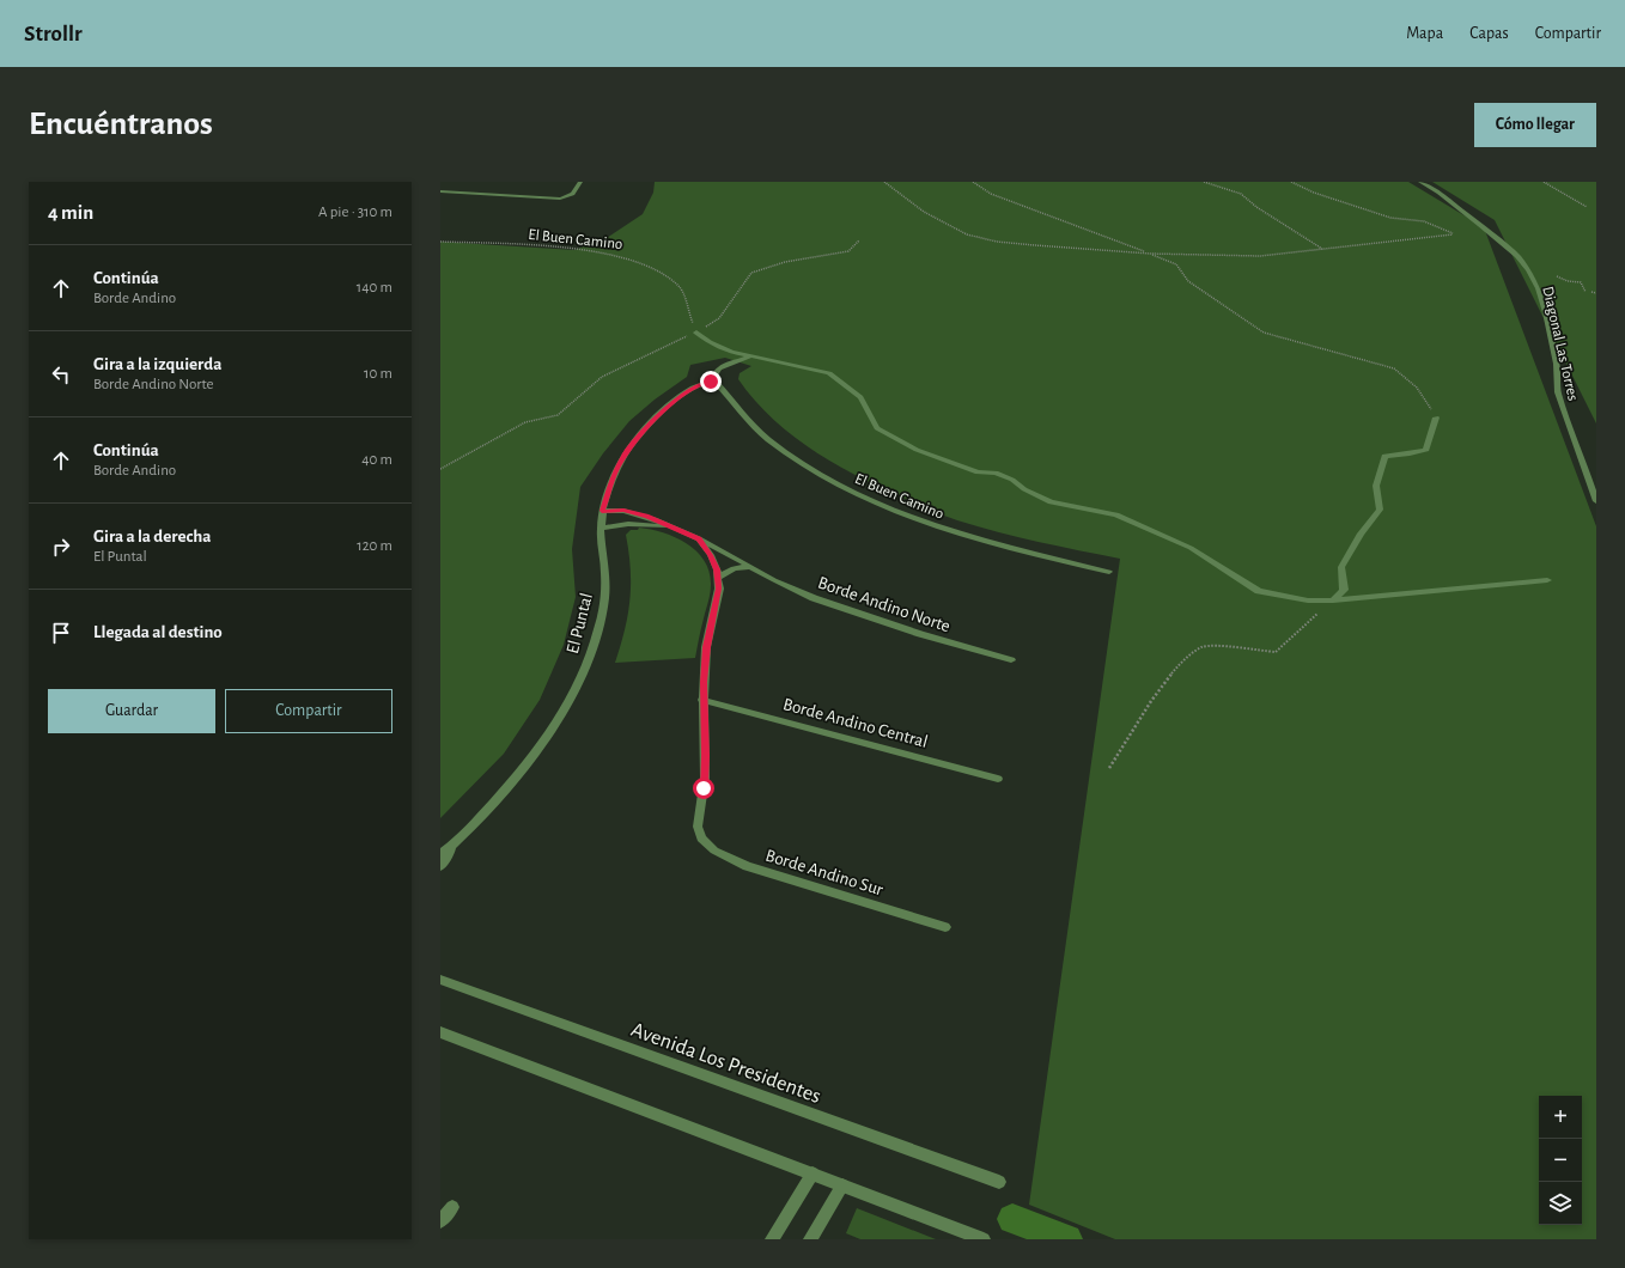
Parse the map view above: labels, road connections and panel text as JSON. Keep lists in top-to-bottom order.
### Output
{
  "streets": {
    "street": [
      "El Buen Camino",
      "Diagonal Las Torres",
      "Borde Andino Norte",
      "El Puntal",
      "Borde Andino Central",
      "Borde Andino Sur",
      "Avenida Los Presidentes"
    ]
  },
  "crossings": [
    ["El Buen Camino", "El Puntal"],
    ["Borde Andino Central", "Borde Andino Sur"]
  ],
  "page": {
    "header": "Strollr",
    "nav": ["Mapa", "Capas", "Compartir"],
    "buttons": [
      "Cómo llegar",
      ["Guardar", "Compartir"]
    ],
    "title": "Encuéntranos",
    "heading": ["4 min", "A pie · 310 m"],
    "list": [
      ["Continúa", "Borde Andino", "140 m"],
      ["Gira a la izquierda", "Borde Andino Norte", "10 m"],
      ["Continúa", "Borde Andino", "40 m"],
      ["Gira a la derecha", "El Puntal", "120 m"],
      "Llegada al destino"
    ],
    "map_buttons": ["+", "−"]
  }
}
